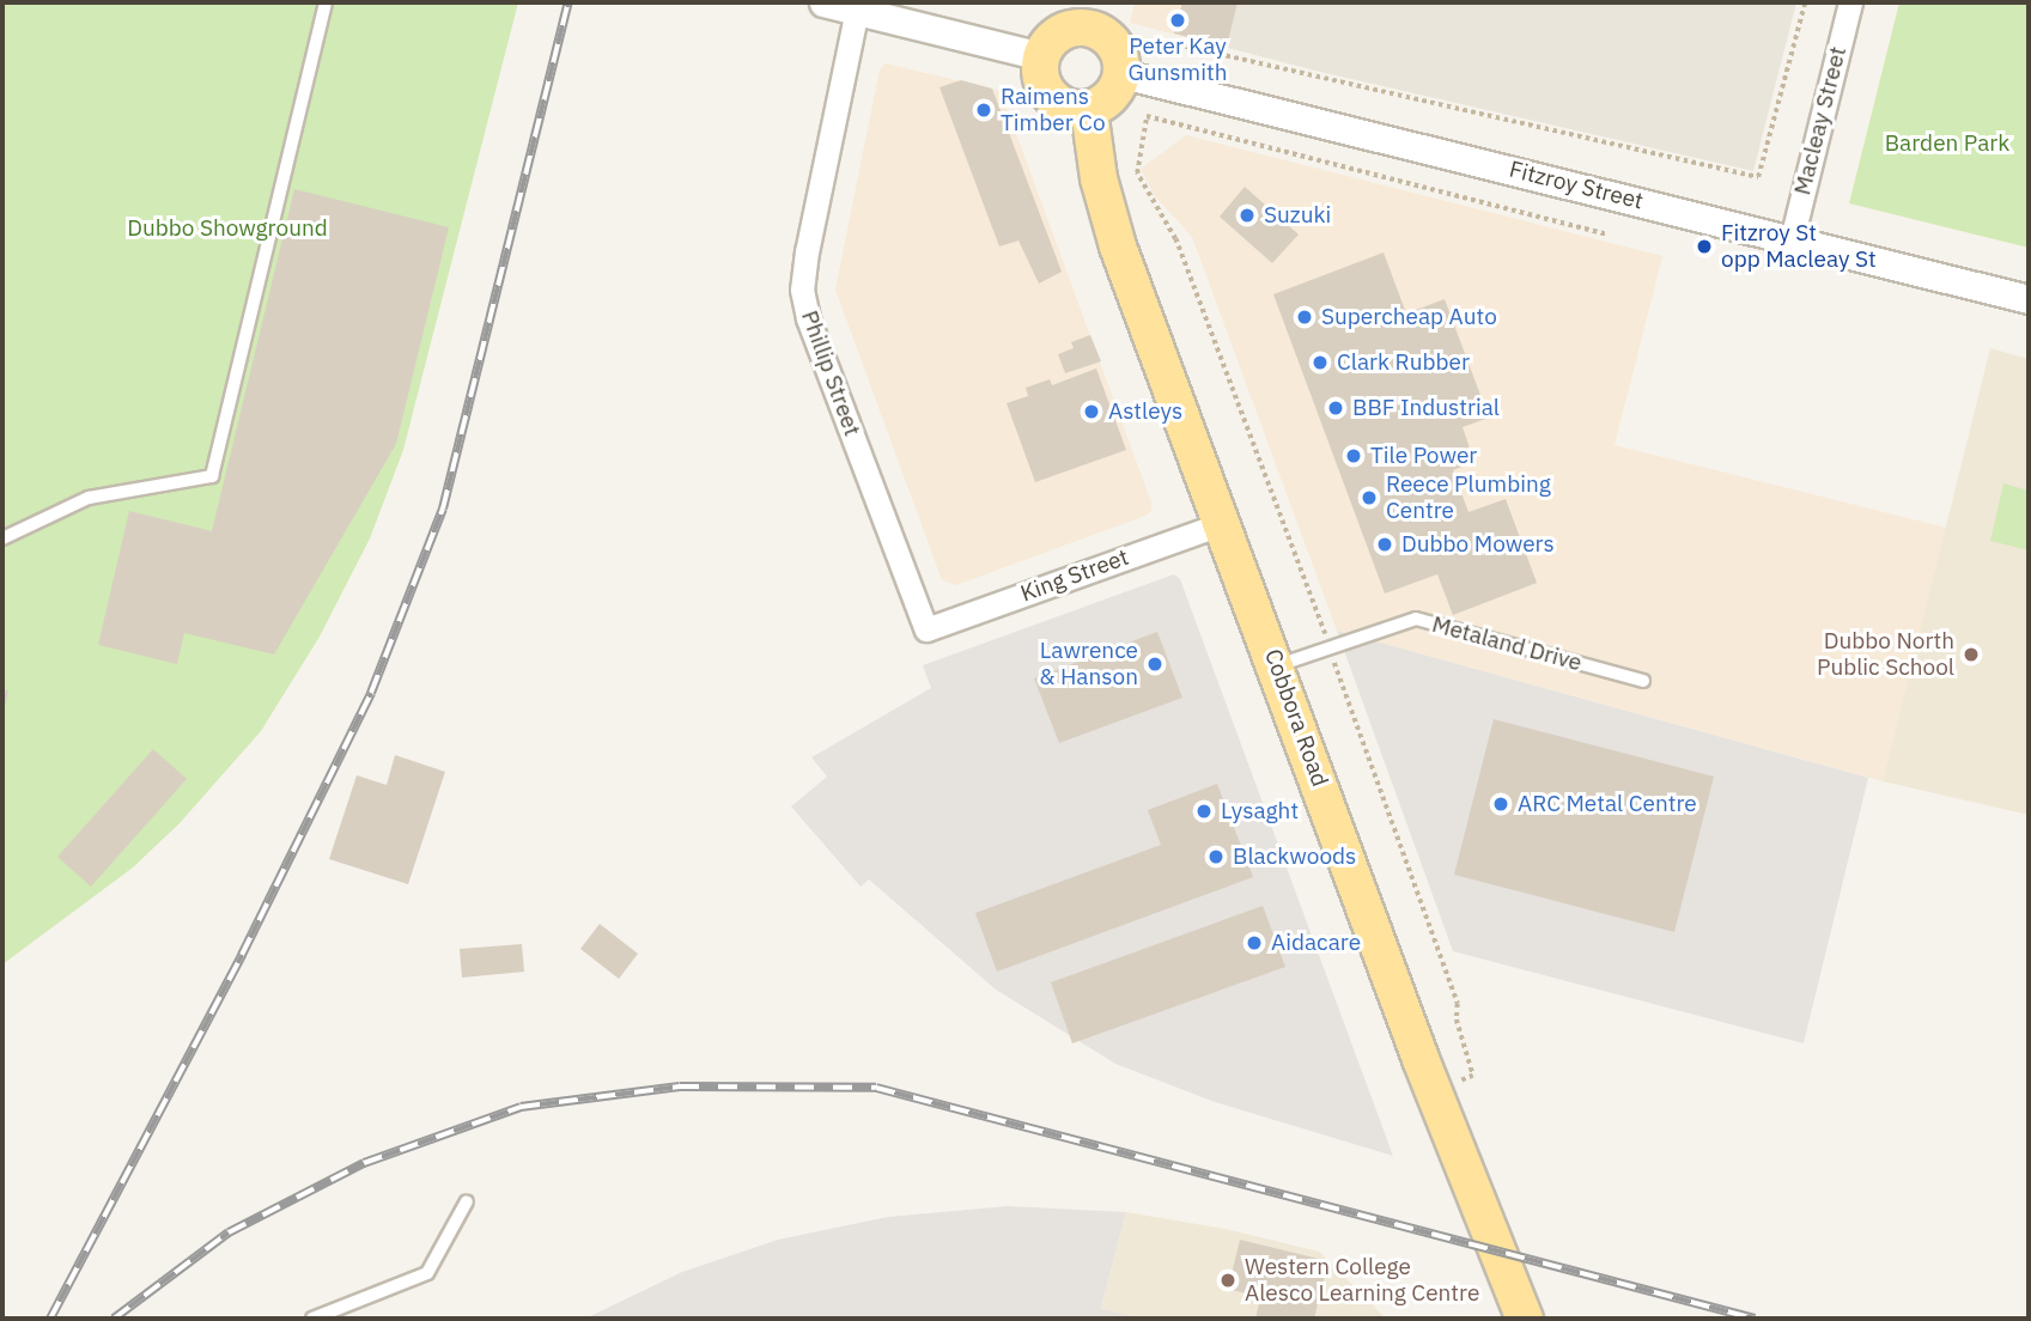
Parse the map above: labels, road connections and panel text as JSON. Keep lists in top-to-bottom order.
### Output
{
  "streets": {
    "main road": ["Cobbora Road"],
    "street": [
      "Macleay Street",
      "Fitzroy Street",
      "Phillip Street",
      "King Street"
    ],
    "lane": ["Metaland Drive"]
  },
  "crossings": [
    ["Macleay Street", "Fitzroy Street"],
    ["Fitzroy Street", "Cobbora Road"],
    ["Phillip Street", "King Street"],
    ["King Street", "Cobbora Road"],
    ["Metaland Drive", "Cobbora Road"]
  ],
  "parks": ["Barden Park", "Dubbo Showground"],
  "places": [
    "Peter Kay Gunsmith",
    "Raimens Timber Co",
    "Suzuki",
    "Fitzroy St opp Macleay St",
    "Supercheap Auto",
    "Clark Rubber",
    "BBF Industrial",
    "Astleys",
    "Tile Power",
    "Reece Plumbing Centre",
    "Dubbo Mowers",
    "Dubbo North Public School",
    "Lawrence & Hanson",
    "ARC Metal Centre",
    "Lysaght",
    "Blackwoods",
    "Aidacare",
    "Western College Alesco Learning Centre"
  ]
}
